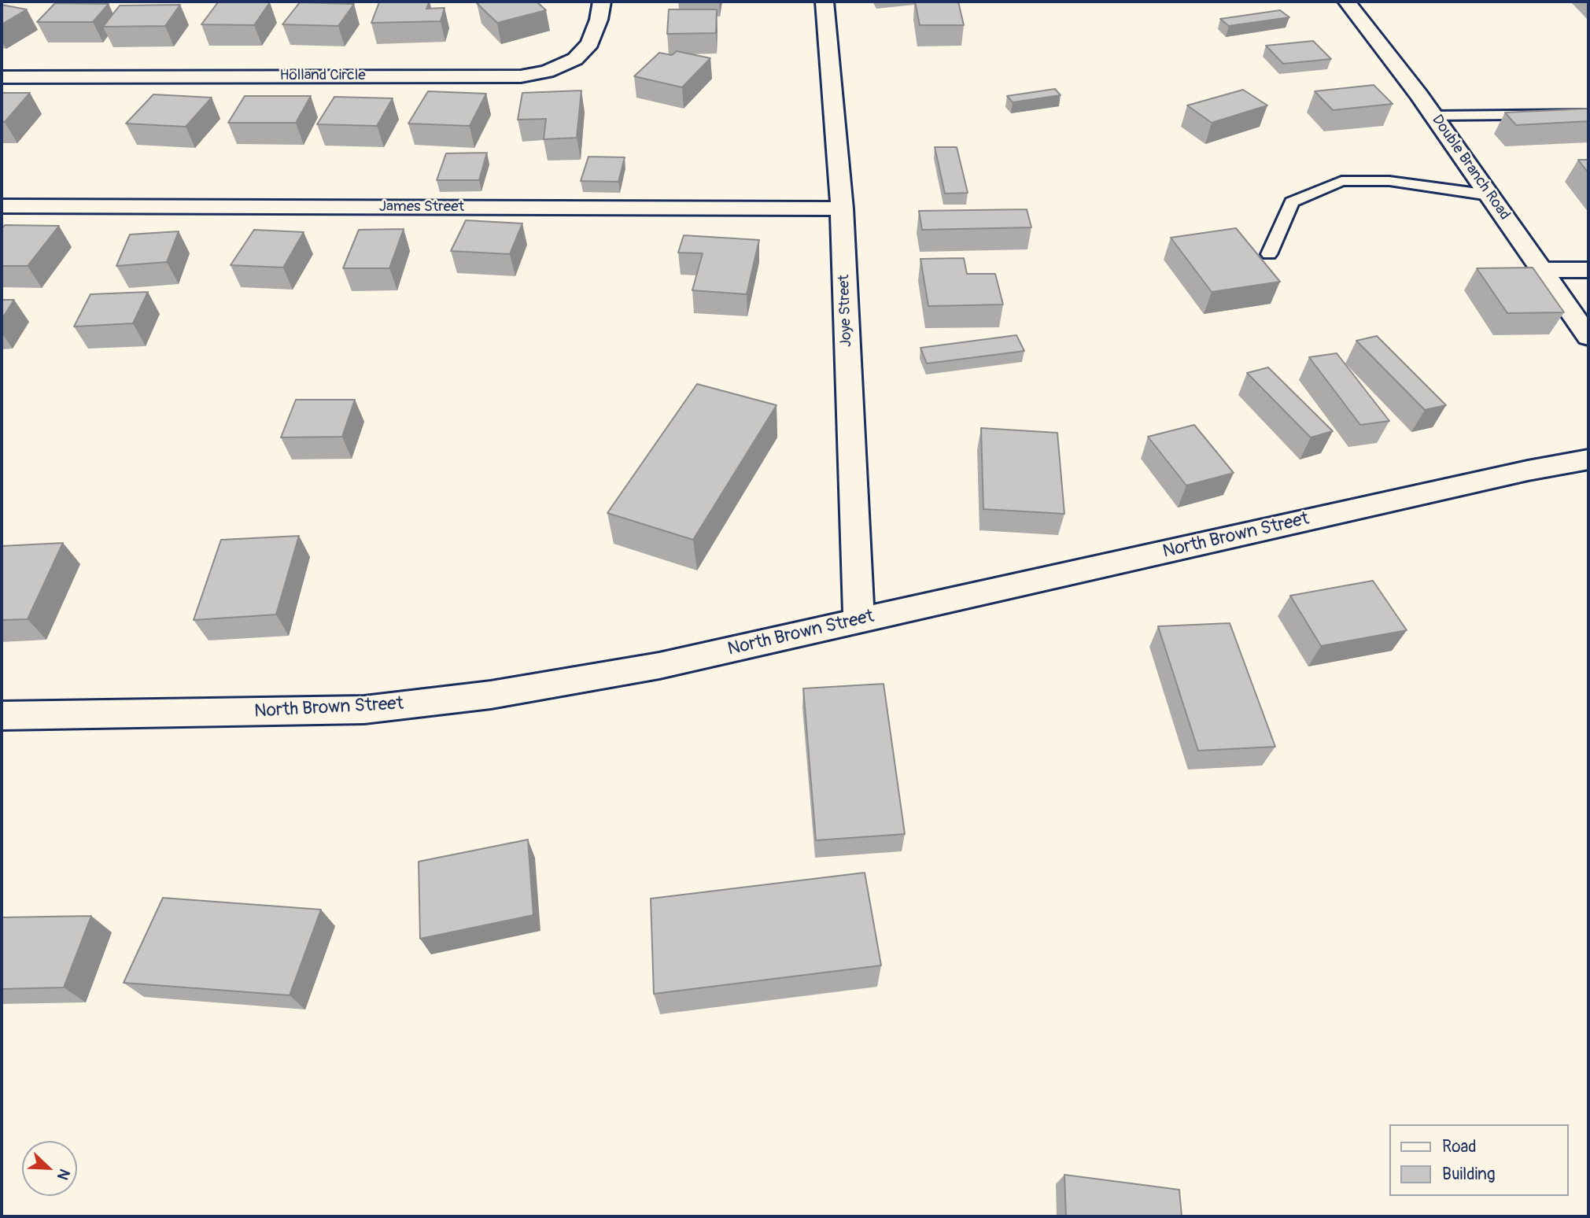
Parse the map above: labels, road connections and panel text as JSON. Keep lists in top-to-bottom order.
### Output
{
  "streets": {
    "street": [
      "Holland Circle",
      "Double Branch Road",
      "James Street",
      "Joye Street",
      "North Brown Street"
    ]
  },
  "crossings": [
    ["James Street", "Joye Street"],
    ["Joye Street", "North Brown Street"]
  ],
  "legend": ["Road", "Building"],
  "north": "bottom right"
}
